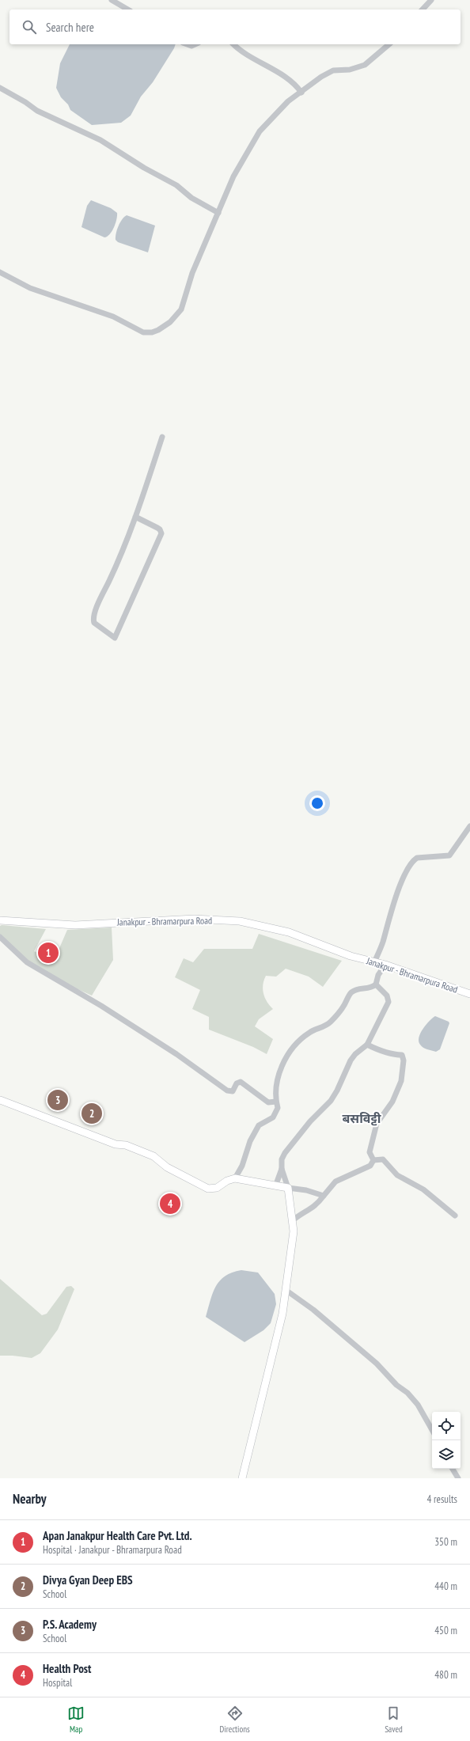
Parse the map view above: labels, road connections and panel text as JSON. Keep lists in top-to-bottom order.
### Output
{
  "streets": {
    "street": ["Janakpur - Bhramarpura Road"]
  },
  "districts": ["बसविट्टी"],
  "page": {
    "search": "Search here",
    "pins": [
      "1",
      "3",
      "2",
      "4"
    ],
    "heading": ["Nearby", "4 results"],
    "list": [
      {
        "mark": "1",
        "name": "Apan Janakpur Health Care Pvt. Ltd.",
        "note": "Hospital · Janakpur - Bhramarpura Road",
        "value": "350 m"
      },
      {
        "mark": "2",
        "name": "Divya Gyan Deep EBS",
        "note": "School",
        "value": "440 m"
      },
      {
        "mark": "3",
        "name": "P.S. Academy",
        "note": "School",
        "value": "450 m"
      },
      {
        "mark": "4",
        "name": "Health Post",
        "note": "Hospital",
        "value": "480 m"
      }
    ],
    "nav": ["Map", "Directions", "Saved"]
  }
}
